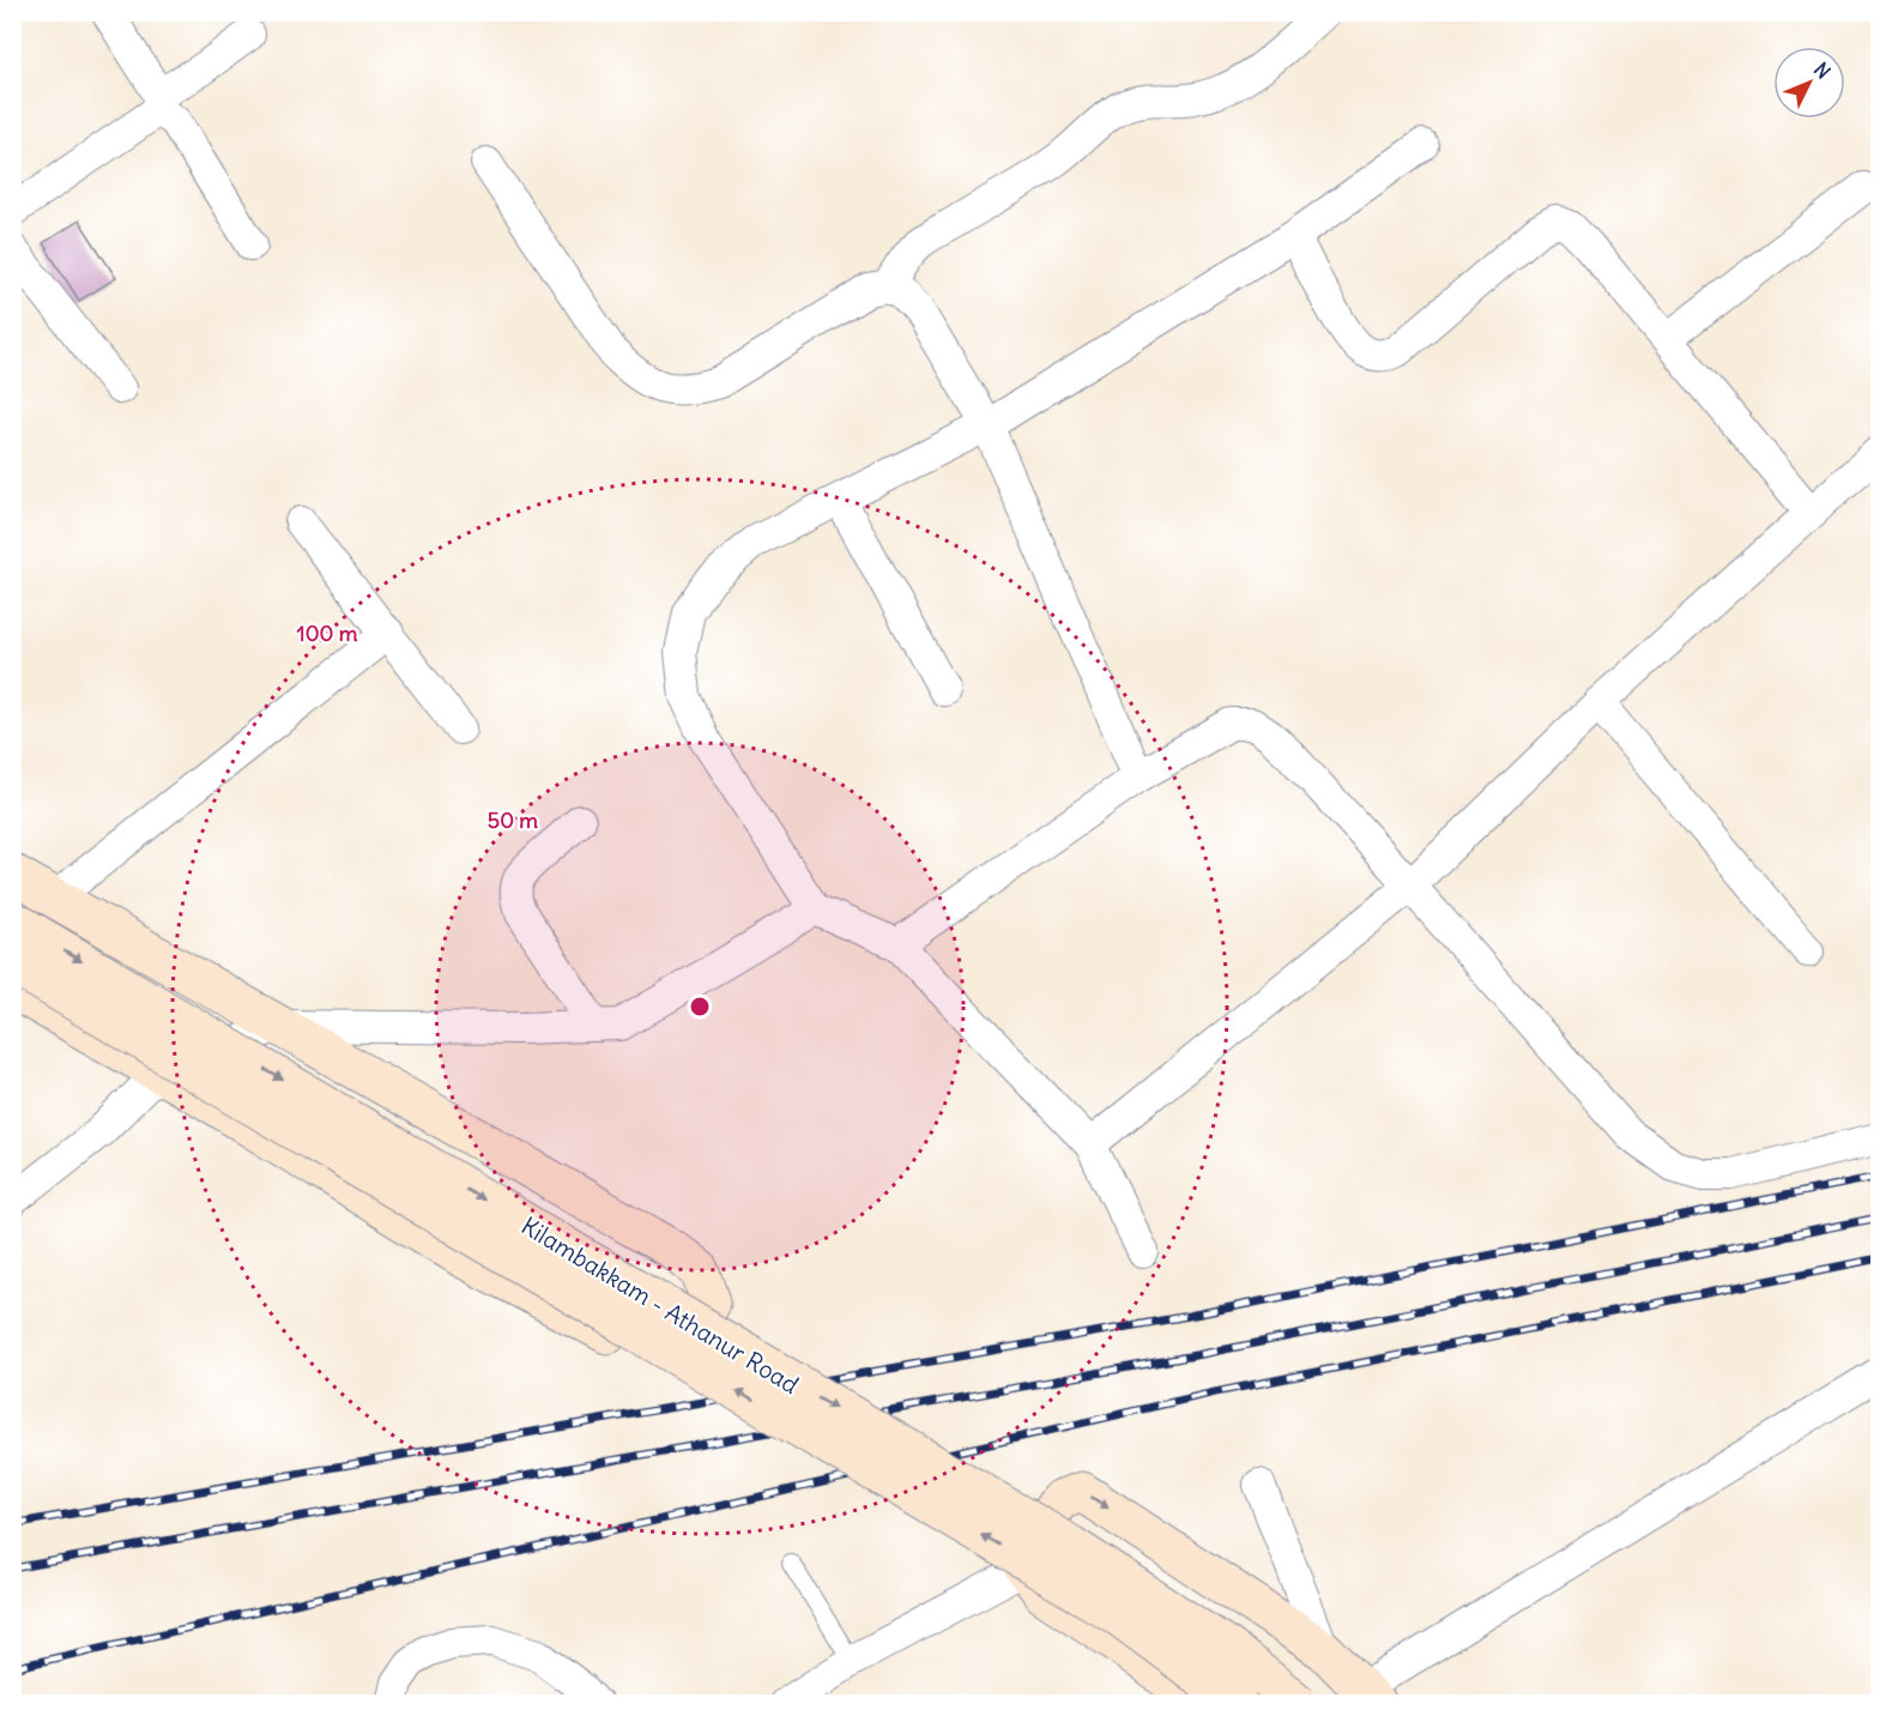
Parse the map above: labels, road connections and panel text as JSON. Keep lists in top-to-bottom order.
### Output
{
  "streets": {
    "street": ["Kilambakkam - Athanur Road"]
  },
  "north": "top right",
  "rings": ["100 m", "50 m"]
}
